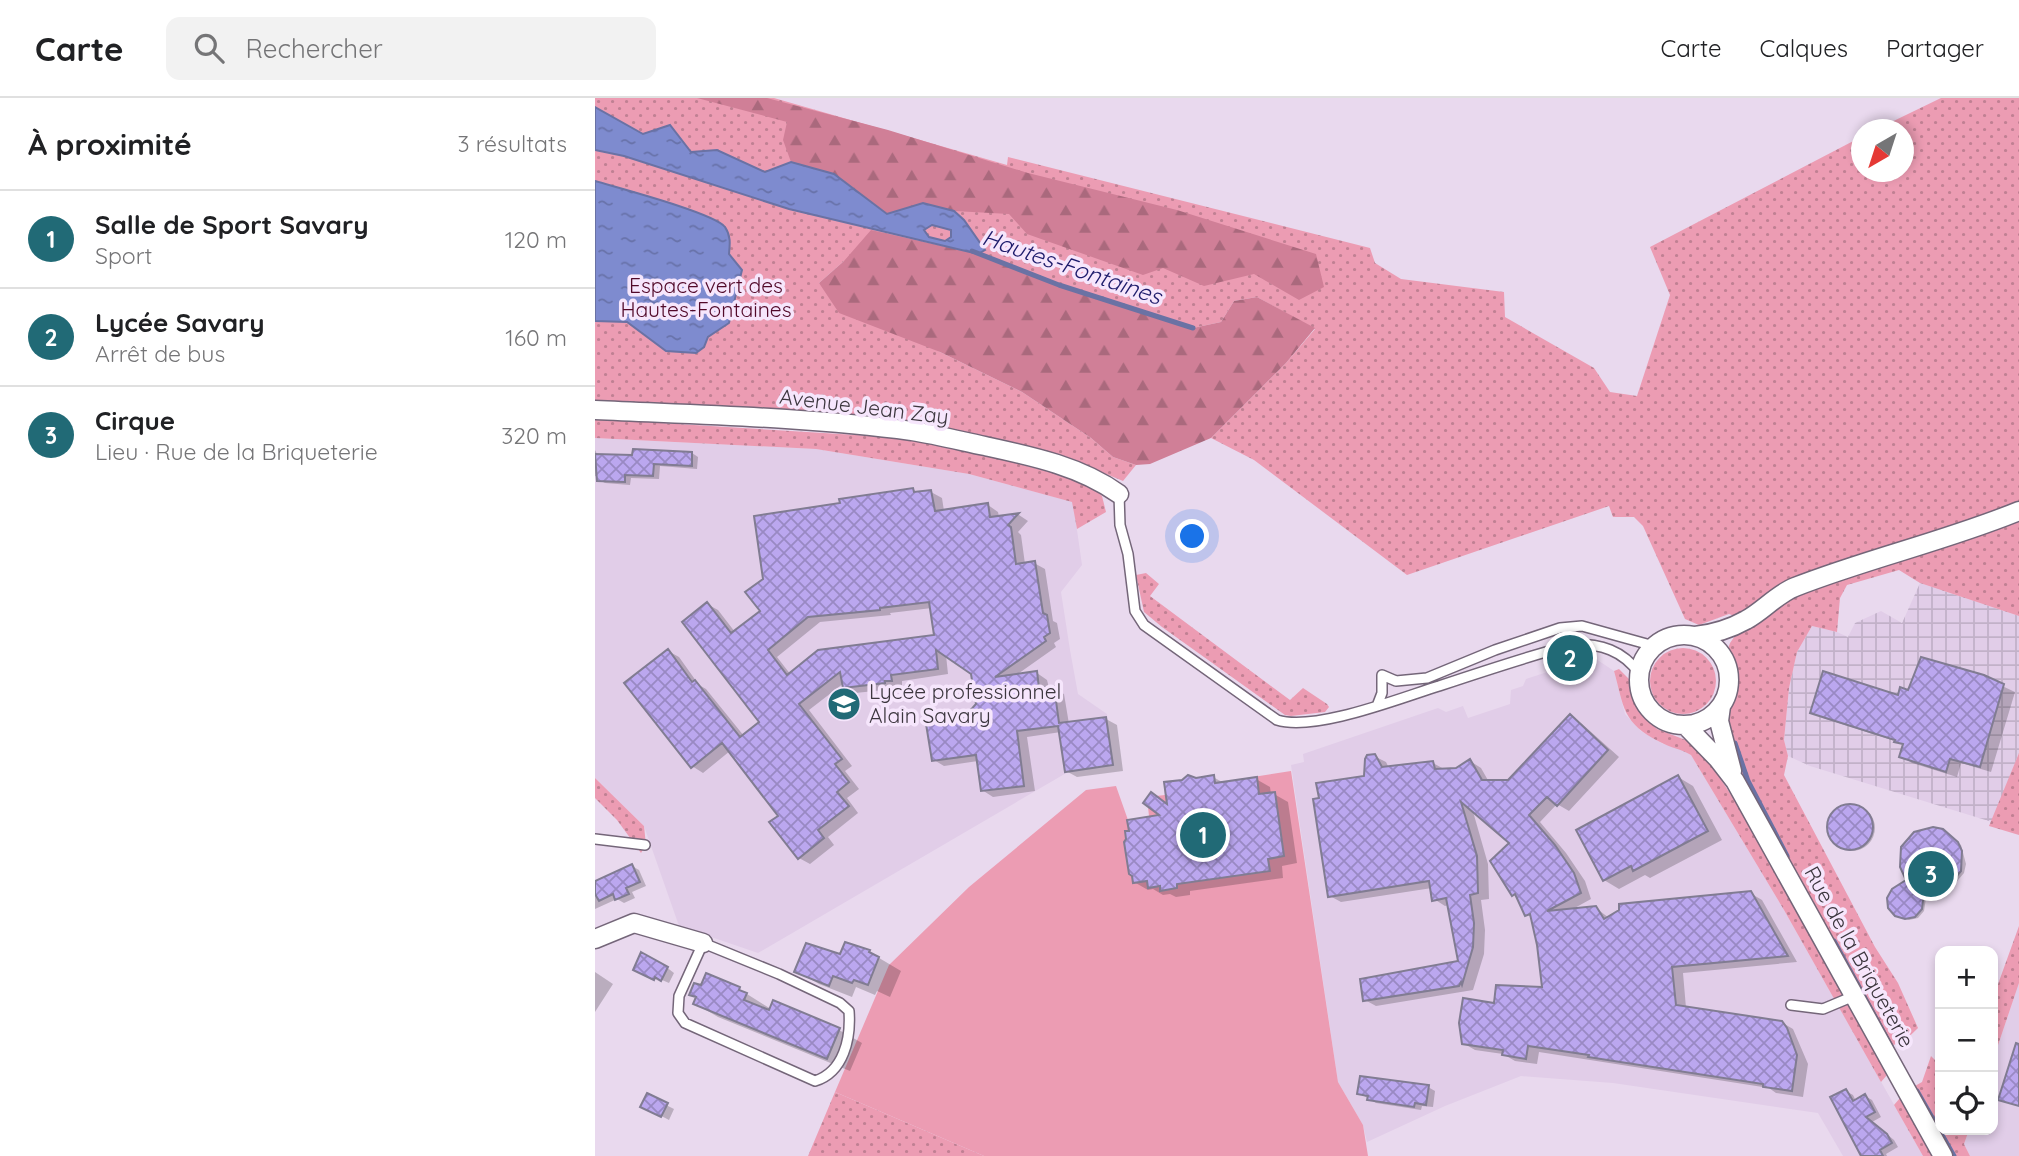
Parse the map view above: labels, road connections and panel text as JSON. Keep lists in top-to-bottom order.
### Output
{
  "streets": {
    "street": ["Avenue Jean Zay", "Rue de la Briqueterie"]
  },
  "water": ["Hautes-Fontaines"],
  "parks": ["Espace vert des Hautes-Fontaines"],
  "places": {
    "school or university": ["Lycée professionnel Alain Savary"]
  },
  "north": "bottom left",
  "page": {
    "header": "Carte",
    "search": "Rechercher",
    "nav": ["Carte", "Calques", "Partager"],
    "heading": ["À proximité", "3 résultats"],
    "list": [
      {
        "mark": "1",
        "name": "Salle de Sport Savary",
        "note": "Sport",
        "value": "120 m"
      },
      {
        "mark": "2",
        "name": "Lycée Savary",
        "note": "Arrêt de bus",
        "value": "160 m"
      },
      {
        "mark": "3",
        "name": "Cirque",
        "note": "Lieu · Rue de la Briqueterie",
        "value": "320 m"
      }
    ],
    "pins": ["2", "1", "3"],
    "map_buttons": ["+", "−"]
  }
}
